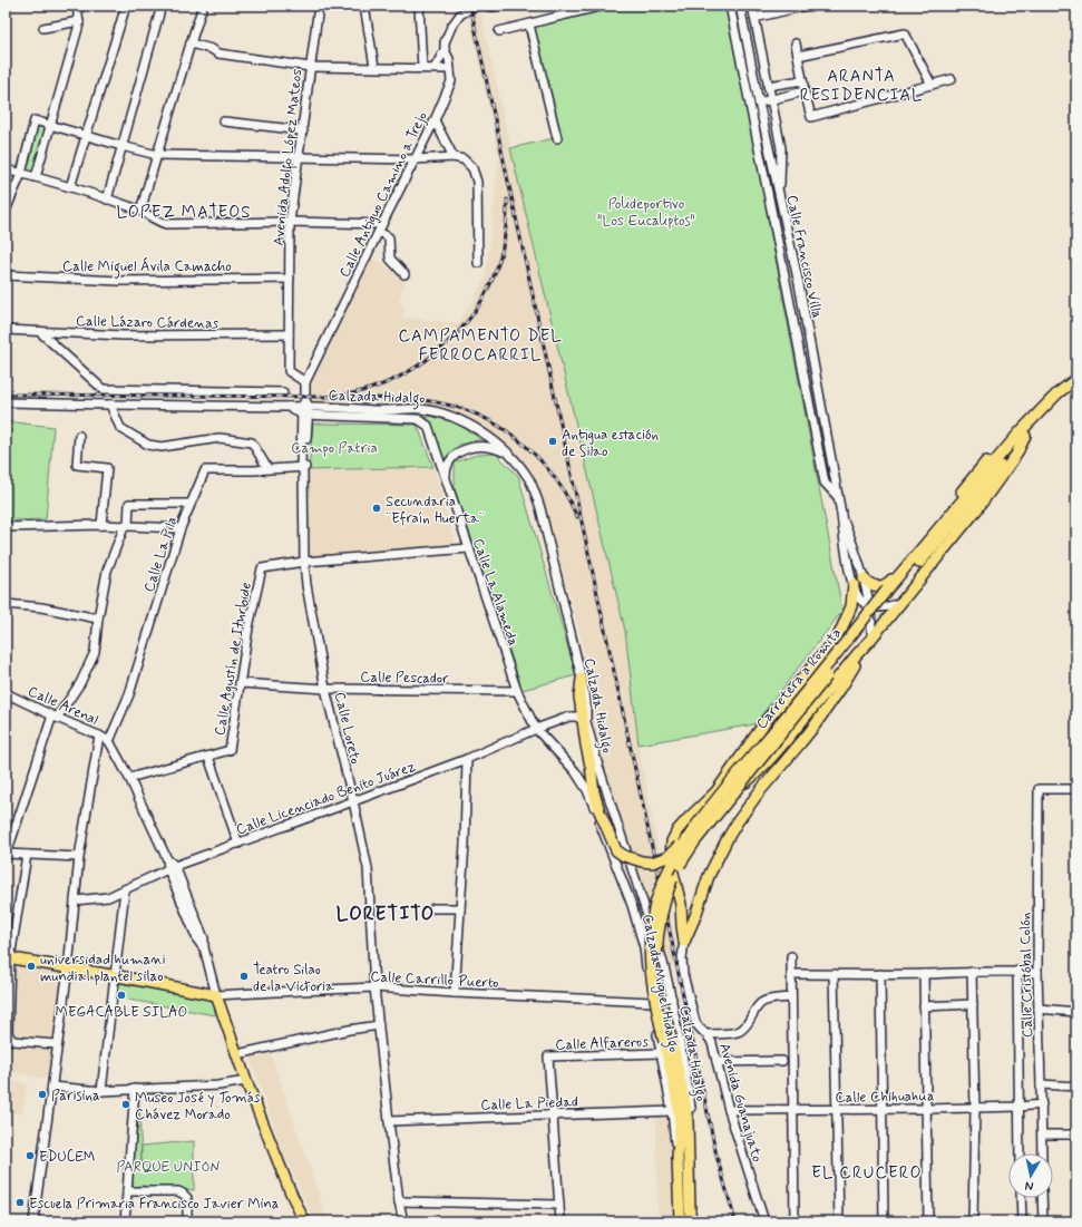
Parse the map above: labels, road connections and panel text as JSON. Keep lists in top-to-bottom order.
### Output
{
  "streets": {
    "main road": ["Carretera a Romita", "Calzada Miguel Hidalgo"],
    "street": [
      "Avenida Adolfo López Mateos",
      "Calle Antiguo Camino a Trejo",
      "Calle Francisco Villa",
      "Calle Miguel Ávila Camacho",
      "Calle Lázaro Cárdenas",
      "Calzada Hidalgo",
      "Calle La Pila",
      "Calle La Alameda",
      "Calle Agustín de Iturbide",
      "Calle Pescador",
      "Calle Arenal",
      "Calle Loreto",
      "Calle Licenciado Benito Juárez",
      "Calle Cristóbal Colón",
      "Calle Carrillo Puerto",
      "Calle Alfareros",
      "Calle Chihuahua",
      "Calle La Piedad",
      "Avenida Guanajuato"
    ]
  },
  "crossings": [
    ["Avenida Adolfo López Mateos", "Calle Antiguo Camino a Trejo"],
    ["Avenida Adolfo López Mateos", "Calle Miguel Ávila Camacho"],
    ["Avenida Adolfo López Mateos", "Calle Lázaro Cárdenas"],
    ["Calle Antiguo Camino a Trejo", "Calzada Hidalgo"],
    ["Calle Antiguo Camino a Trejo", "Calle Loreto"],
    ["Calzada Hidalgo", "Calle Loreto"],
    ["Calzada Hidalgo", "Calle Carrillo Puerto"],
    ["Calzada Hidalgo", "Calzada Miguel Hidalgo"],
    ["Calle La Pila", "Calle Arenal"],
    ["Calle La Pila", "Calle Loreto"],
    ["Calle La Alameda", "Calle Agustín de Iturbide"],
    ["Calle La Alameda", "Calle Pescador"],
    ["Calle La Alameda", "Calle Licenciado Benito Juárez"],
    ["Calle La Alameda", "Calzada Miguel Hidalgo"],
    ["Calle Agustín de Iturbide", "Calle Pescador"],
    ["Calle Agustín de Iturbide", "Calle Loreto"],
    ["Calle Pescador", "Calle Loreto"],
    ["Carretera a Romita", "Calzada Miguel Hidalgo"],
    ["Calle Loreto", "Calle Licenciado Benito Juárez"],
    ["Calle Loreto", "Calle Carrillo Puerto"],
    ["Calle Loreto", "Calle La Piedad"],
    ["Calle Cristóbal Colón", "Calle Chihuahua"],
    ["Calle Carrillo Puerto", "Calzada Miguel Hidalgo"],
    ["Calzada Miguel Hidalgo", "Calle Alfareros"],
    ["Calzada Miguel Hidalgo", "Calle La Piedad"],
    ["Calle Alfareros", "Calle La Piedad"],
    ["Calle Chihuahua", "Avenida Guanajuato"]
  ],
  "districts": [
    "ARANTA RESIDENCIAL",
    "LOPEZ MATEOS",
    "CAMPAMENTO DEL FERROCARRIL",
    "LORETITO",
    "EL CRUCERO"
  ],
  "parks": ["Polideportivo \"Los Eucaliptos\"", "Campo Patria", "PARQUE UNION"],
  "places": [
    "Antigua estación de Silao",
    "Secundaria ¨Efraín Huerta¨",
    "universidad humani mundial plantel silao",
    "Teatro Silao de la Victoria",
    "MEGACABLE SILAO",
    "Parisina",
    "Museo José y Tomás Chávez Morado",
    "EDUCEM",
    "Escuela Primaria Francisco Javier Mina"
  ],
  "north": "bottom"
}
